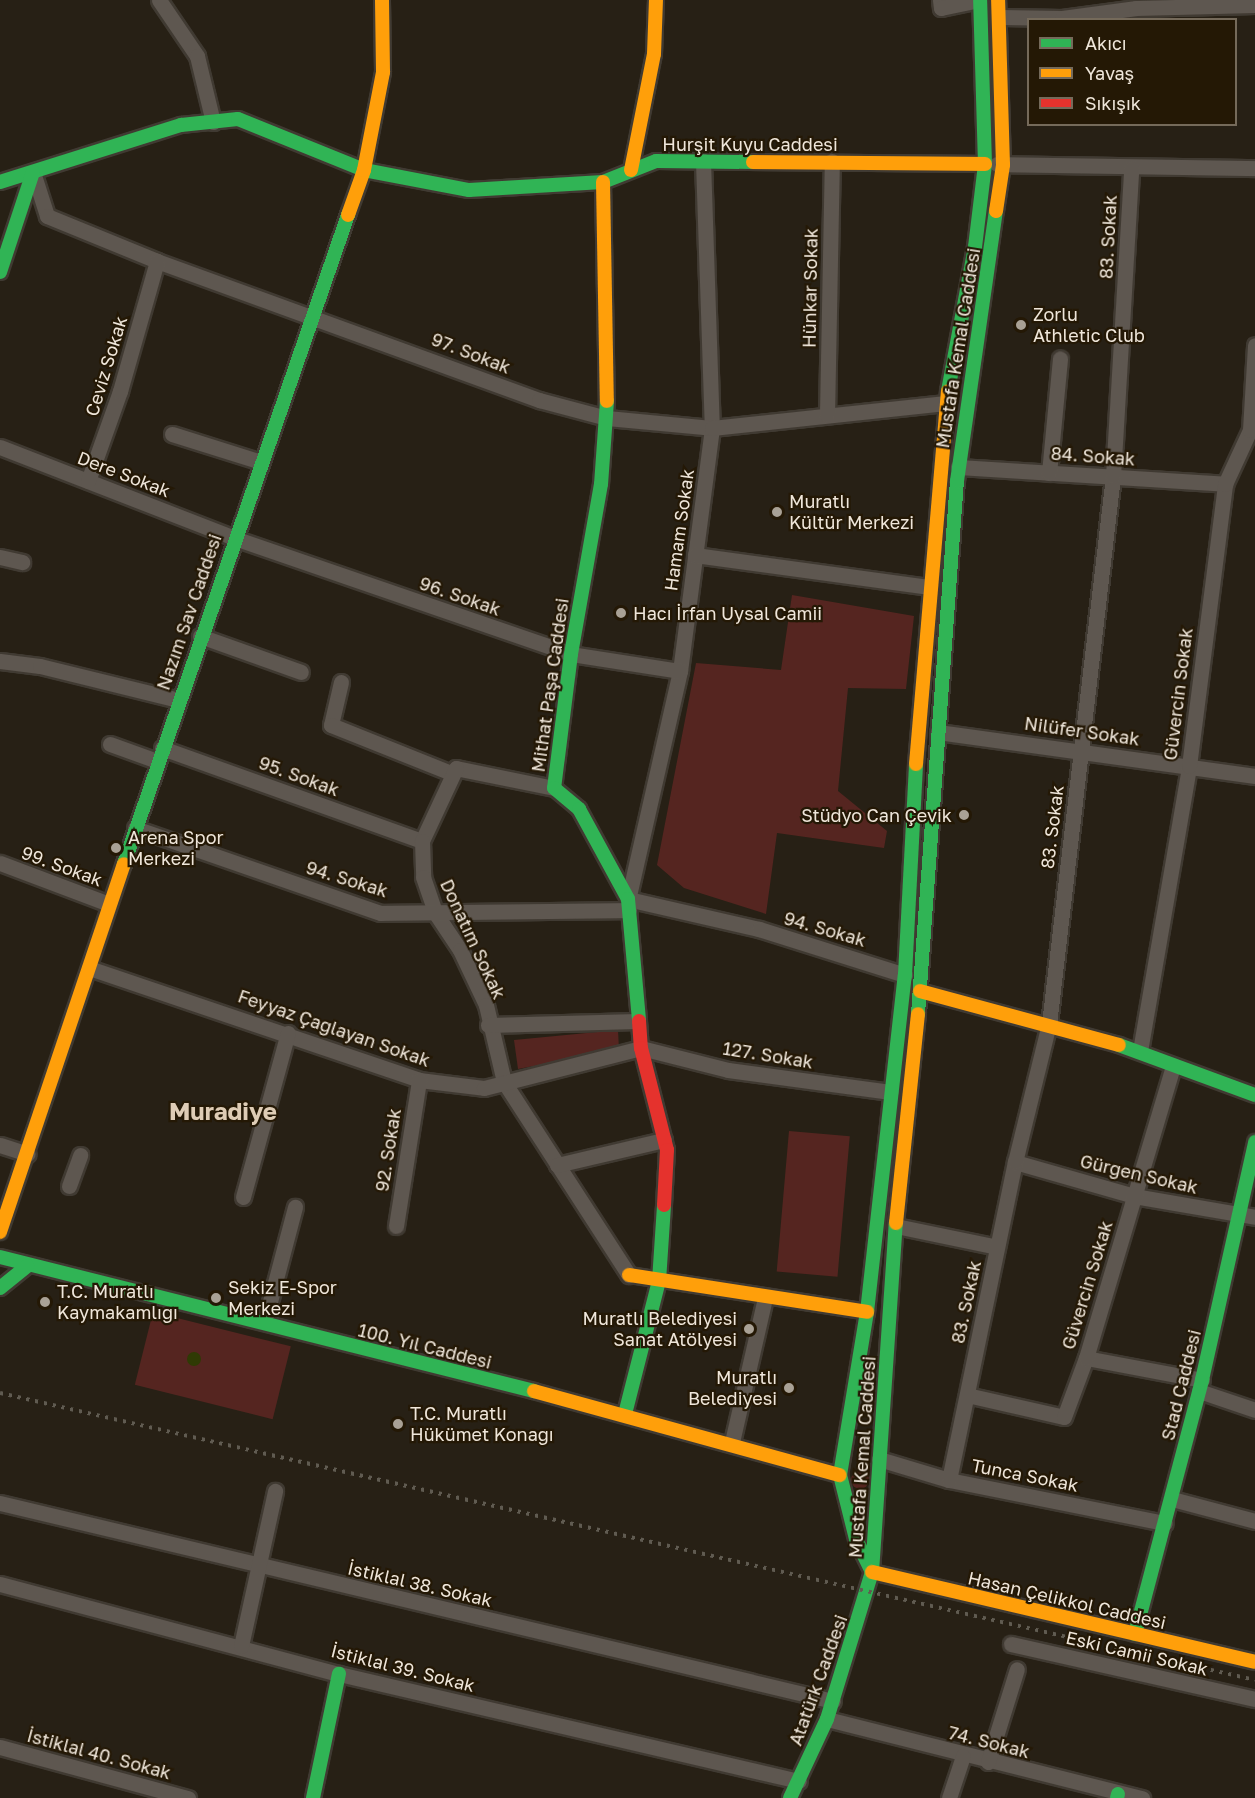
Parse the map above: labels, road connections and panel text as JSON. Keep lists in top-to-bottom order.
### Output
{
  "streets": {
    "street": [
      "Hurşit Kuyu Caddesi",
      "83. Sokak",
      "Hünkar Sokak",
      "Mustafa Kemal Caddesi",
      "97. Sokak",
      "Ceviz Sokak",
      "84. Sokak",
      "Dere Sokak",
      "Hamam Sokak",
      "96. Sokak",
      "Nazım Sav Caddesi",
      "Mithat Paşa Caddesi",
      "Güvercin Sokak",
      "Nilüfer Sokak",
      "95. Sokak",
      "99. Sokak",
      "94. Sokak",
      "Donatım Sokak",
      "Feyyaz Çağlayan Sokak",
      "127. Sokak",
      "92. Sokak",
      "Gürgen Sokak",
      "100. Yıl Caddesi",
      "Stad Caddesi",
      "Tunca Sokak",
      "İstiklal 38. Sokak",
      "Hasan Çelikkol Caddesi",
      "Eski Camii Sokak",
      "İstiklal 39. Sokak",
      "Atatürk Caddesi",
      "74. Sokak",
      "İstiklal 40. Sokak"
    ]
  },
  "crossings": [
    ["Hurşit Kuyu Caddesi", "Hünkar Sokak"],
    ["Hurşit Kuyu Caddesi", "Mustafa Kemal Caddesi"],
    ["Hurşit Kuyu Caddesi", "97. Sokak"],
    ["Hurşit Kuyu Caddesi", "Hamam Sokak"],
    ["Hurşit Kuyu Caddesi", "Nazım Sav Caddesi"],
    ["Hurşit Kuyu Caddesi", "Mithat Paşa Caddesi"],
    ["83. Sokak", "84. Sokak"],
    ["83. Sokak", "Güvercin Sokak"],
    ["83. Sokak", "Nilüfer Sokak"],
    ["83. Sokak", "Gürgen Sokak"],
    ["83. Sokak", "Tunca Sokak"],
    ["Hünkar Sokak", "97. Sokak"],
    ["Mustafa Kemal Caddesi", "97. Sokak"],
    ["Mustafa Kemal Caddesi", "84. Sokak"],
    ["Mustafa Kemal Caddesi", "Nilüfer Sokak"],
    ["Mustafa Kemal Caddesi", "94. Sokak"],
    ["Mustafa Kemal Caddesi", "127. Sokak"],
    ["Mustafa Kemal Caddesi", "100. Yıl Caddesi"],
    ["Mustafa Kemal Caddesi", "Tunca Sokak"],
    ["Mustafa Kemal Caddesi", "Hasan Çelikkol Caddesi"],
    ["Mustafa Kemal Caddesi", "Atatürk Caddesi"],
    ["97. Sokak", "Ceviz Sokak"],
    ["97. Sokak", "Hamam Sokak"],
    ["97. Sokak", "Nazım Sav Caddesi"],
    ["97. Sokak", "Mithat Paşa Caddesi"],
    ["Ceviz Sokak", "Dere Sokak"],
    ["84. Sokak", "Güvercin Sokak"],
    ["Dere Sokak", "96. Sokak"],
    ["Dere Sokak", "Nazım Sav Caddesi"],
    ["Hamam Sokak", "96. Sokak"],
    ["Hamam Sokak", "Mithat Paşa Caddesi"],
    ["Hamam Sokak", "94. Sokak"],
    ["96. Sokak", "Nazım Sav Caddesi"],
    ["96. Sokak", "Mithat Paşa Caddesi"],
    ["Nazım Sav Caddesi", "95. Sokak"],
    ["Nazım Sav Caddesi", "99. Sokak"],
    ["Nazım Sav Caddesi", "94. Sokak"],
    ["Nazım Sav Caddesi", "Feyyaz Çağlayan Sokak"],
    ["Mithat Paşa Caddesi", "94. Sokak"],
    ["Mithat Paşa Caddesi", "Feyyaz Çağlayan Sokak"],
    ["Mithat Paşa Caddesi", "127. Sokak"],
    ["Mithat Paşa Caddesi", "100. Yıl Caddesi"],
    ["Güvercin Sokak", "Nilüfer Sokak"],
    ["Güvercin Sokak", "Gürgen Sokak"],
    ["95. Sokak", "Donatım Sokak"],
    ["94. Sokak", "Donatım Sokak"],
    ["Donatım Sokak", "Feyyaz Çağlayan Sokak"],
    ["Feyyaz Çağlayan Sokak", "127. Sokak"],
    ["Feyyaz Çağlayan Sokak", "92. Sokak"],
    ["Gürgen Sokak", "Stad Caddesi"],
    ["Stad Caddesi", "Tunca Sokak"],
    ["Stad Caddesi", "Hasan Çelikkol Caddesi"],
    ["İstiklal 38. Sokak", "Atatürk Caddesi"],
    ["Hasan Çelikkol Caddesi", "Atatürk Caddesi"],
    ["İstiklal 39. Sokak", "Atatürk Caddesi"],
    ["Atatürk Caddesi", "74. Sokak"]
  ],
  "districts": ["Muradiye"],
  "places": [
    "Zorlu Athletic Club",
    "Muratlı Kültür Merkezi",
    "Hacı İrfan Uysal Camii",
    "Stüdyo Can Çevik",
    "Arena Spor Merkezi",
    "Sekiz E-Spor Merkezi",
    "T.C. Muratlı Kaymakamlığı",
    "Muratlı Belediyesi Sanat Atölyesi",
    "Muratlı Belediyesi",
    "T.C. Muratlı Hükümet Konağı"
  ],
  "legend": ["Akıcı", "Yavaş", "Sıkışık"]
}
